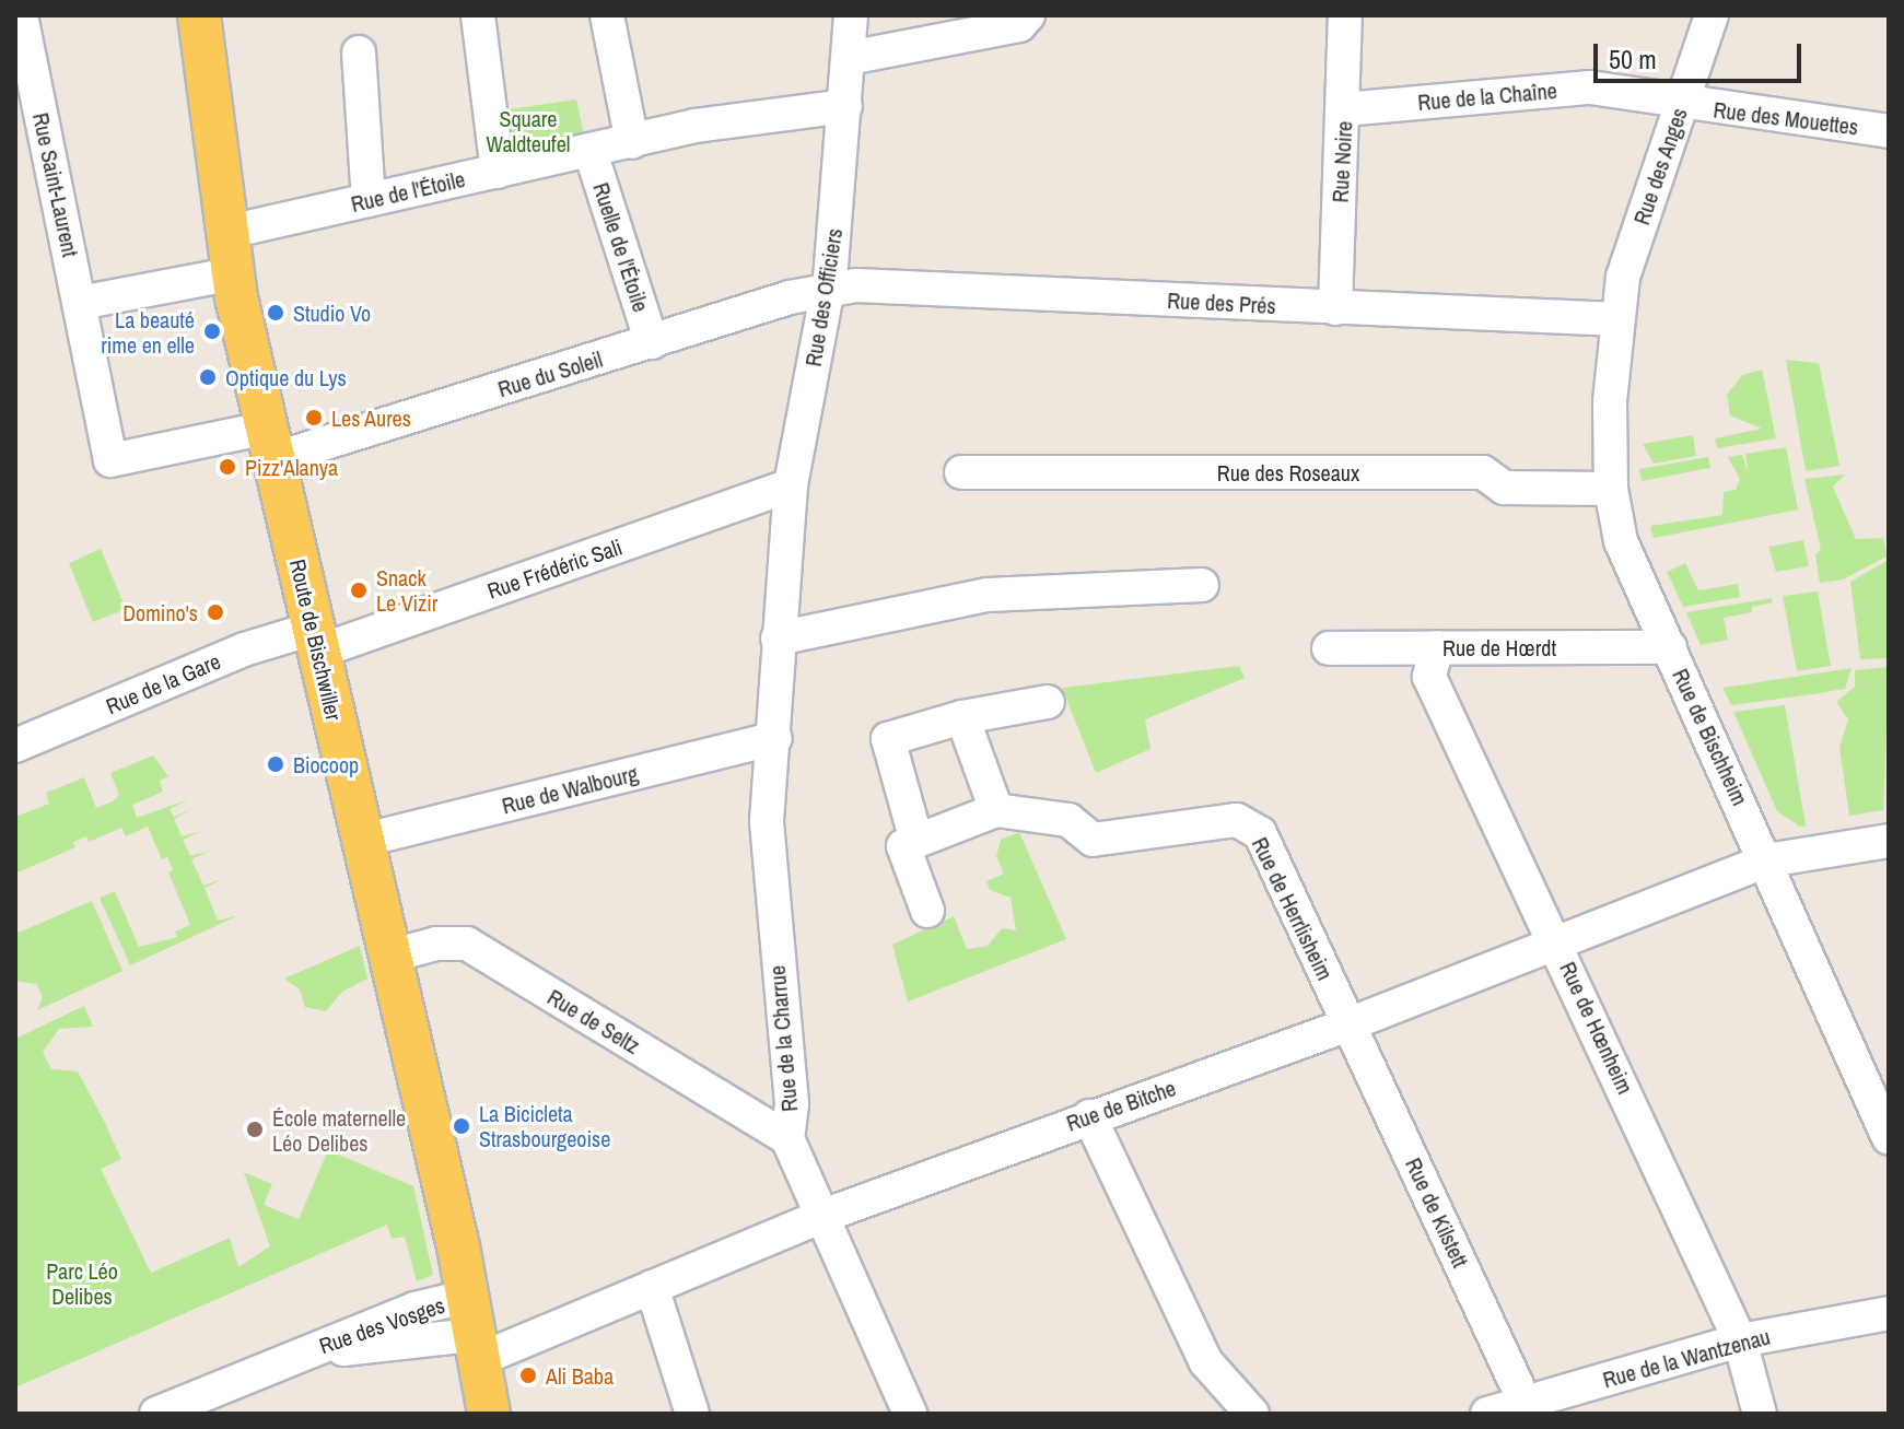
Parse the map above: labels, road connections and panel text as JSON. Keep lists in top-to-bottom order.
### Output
{
  "streets": {
    "main road": ["Route de Bischwiller"],
    "street": [
      "Rue de la Chaîne",
      "Rue des Mouettes",
      "Rue Noire",
      "Rue des Anges",
      "Rue Saint-Laurent",
      "Rue de l'Étoile",
      "Ruelle de l'Étoile",
      "Rue des Officiers",
      "Rue des Prés",
      "Rue du Soleil",
      "Rue des Roseaux",
      "Rue Frédéric Sali",
      "Rue de Hœrdt",
      "Rue de la Gare",
      "Rue de Bischheim",
      "Rue de Walbourg",
      "Rue de Herrlisheim",
      "Rue de Seltz",
      "Rue de Hœnheim",
      "Rue de la Charrue",
      "Rue de Bitche",
      "Rue de Kilstett",
      "Rue des Vosges",
      "Rue de la Wantzenau"
    ]
  },
  "crossings": [
    ["Rue de la Chaîne", "Rue des Mouettes"],
    ["Rue de la Chaîne", "Rue Noire"],
    ["Rue de la Chaîne", "Rue des Anges"],
    ["Rue des Mouettes", "Rue des Anges"],
    ["Rue Noire", "Rue des Prés"],
    ["Rue des Anges", "Rue des Prés"],
    ["Rue des Anges", "Rue de Bischheim"],
    ["Rue Saint-Laurent", "Rue du Soleil"],
    ["Rue Saint-Laurent", "Route de Bischwiller"],
    ["Rue de l'Étoile", "Ruelle de l'Étoile"],
    ["Rue de l'Étoile", "Rue des Officiers"],
    ["Rue de l'Étoile", "Route de Bischwiller"],
    ["Ruelle de l'Étoile", "Rue du Soleil"],
    ["Rue des Officiers", "Rue des Prés"],
    ["Rue des Officiers", "Rue du Soleil"],
    ["Rue des Officiers", "Rue Frédéric Sali"],
    ["Rue des Officiers", "Rue de la Charrue"],
    ["Rue des Prés", "Rue du Soleil"],
    ["Rue des Prés", "Rue de Bischheim"],
    ["Rue du Soleil", "Route de Bischwiller"],
    ["Rue des Roseaux", "Rue de Bischheim"],
    ["Rue Frédéric Sali", "Route de Bischwiller"],
    ["Rue Frédéric Sali", "Rue de la Gare"],
    ["Route de Bischwiller", "Rue de la Gare"],
    ["Route de Bischwiller", "Rue de Walbourg"],
    ["Route de Bischwiller", "Rue de Seltz"],
    ["Route de Bischwiller", "Rue de Bitche"],
    ["Route de Bischwiller", "Rue des Vosges"],
    ["Rue de Hœrdt", "Rue de Bischheim"],
    ["Rue de Hœrdt", "Rue de Hœnheim"],
    ["Rue de Bischheim", "Rue de Bitche"],
    ["Rue de Walbourg", "Rue de la Charrue"],
    ["Rue de Herrlisheim", "Rue de Bitche"],
    ["Rue de Herrlisheim", "Rue de Kilstett"],
    ["Rue de Seltz", "Rue de la Charrue"],
    ["Rue de Hœnheim", "Rue de Bitche"],
    ["Rue de Hœnheim", "Rue de la Wantzenau"],
    ["Rue de la Charrue", "Rue de Bitche"],
    ["Rue de Bitche", "Rue de Kilstett"],
    ["Rue de Bitche", "Rue des Vosges"],
    ["Rue de Kilstett", "Rue de la Wantzenau"]
  ],
  "parks": ["Square Waldteufel", "Parc Léo Delibes"],
  "places": [
    "Studio Vo",
    "La beauté rime en elle",
    "Optique du Lys",
    "Les Aures",
    "Pizz'Alanya",
    "Snack Le Vizir",
    "Domino's",
    "Biocoop",
    "La Bicicleta Strasbourgeoise",
    "École maternelle Léo Delibes",
    "Ali Baba"
  ],
  "scale_bar": "50 m"
}
